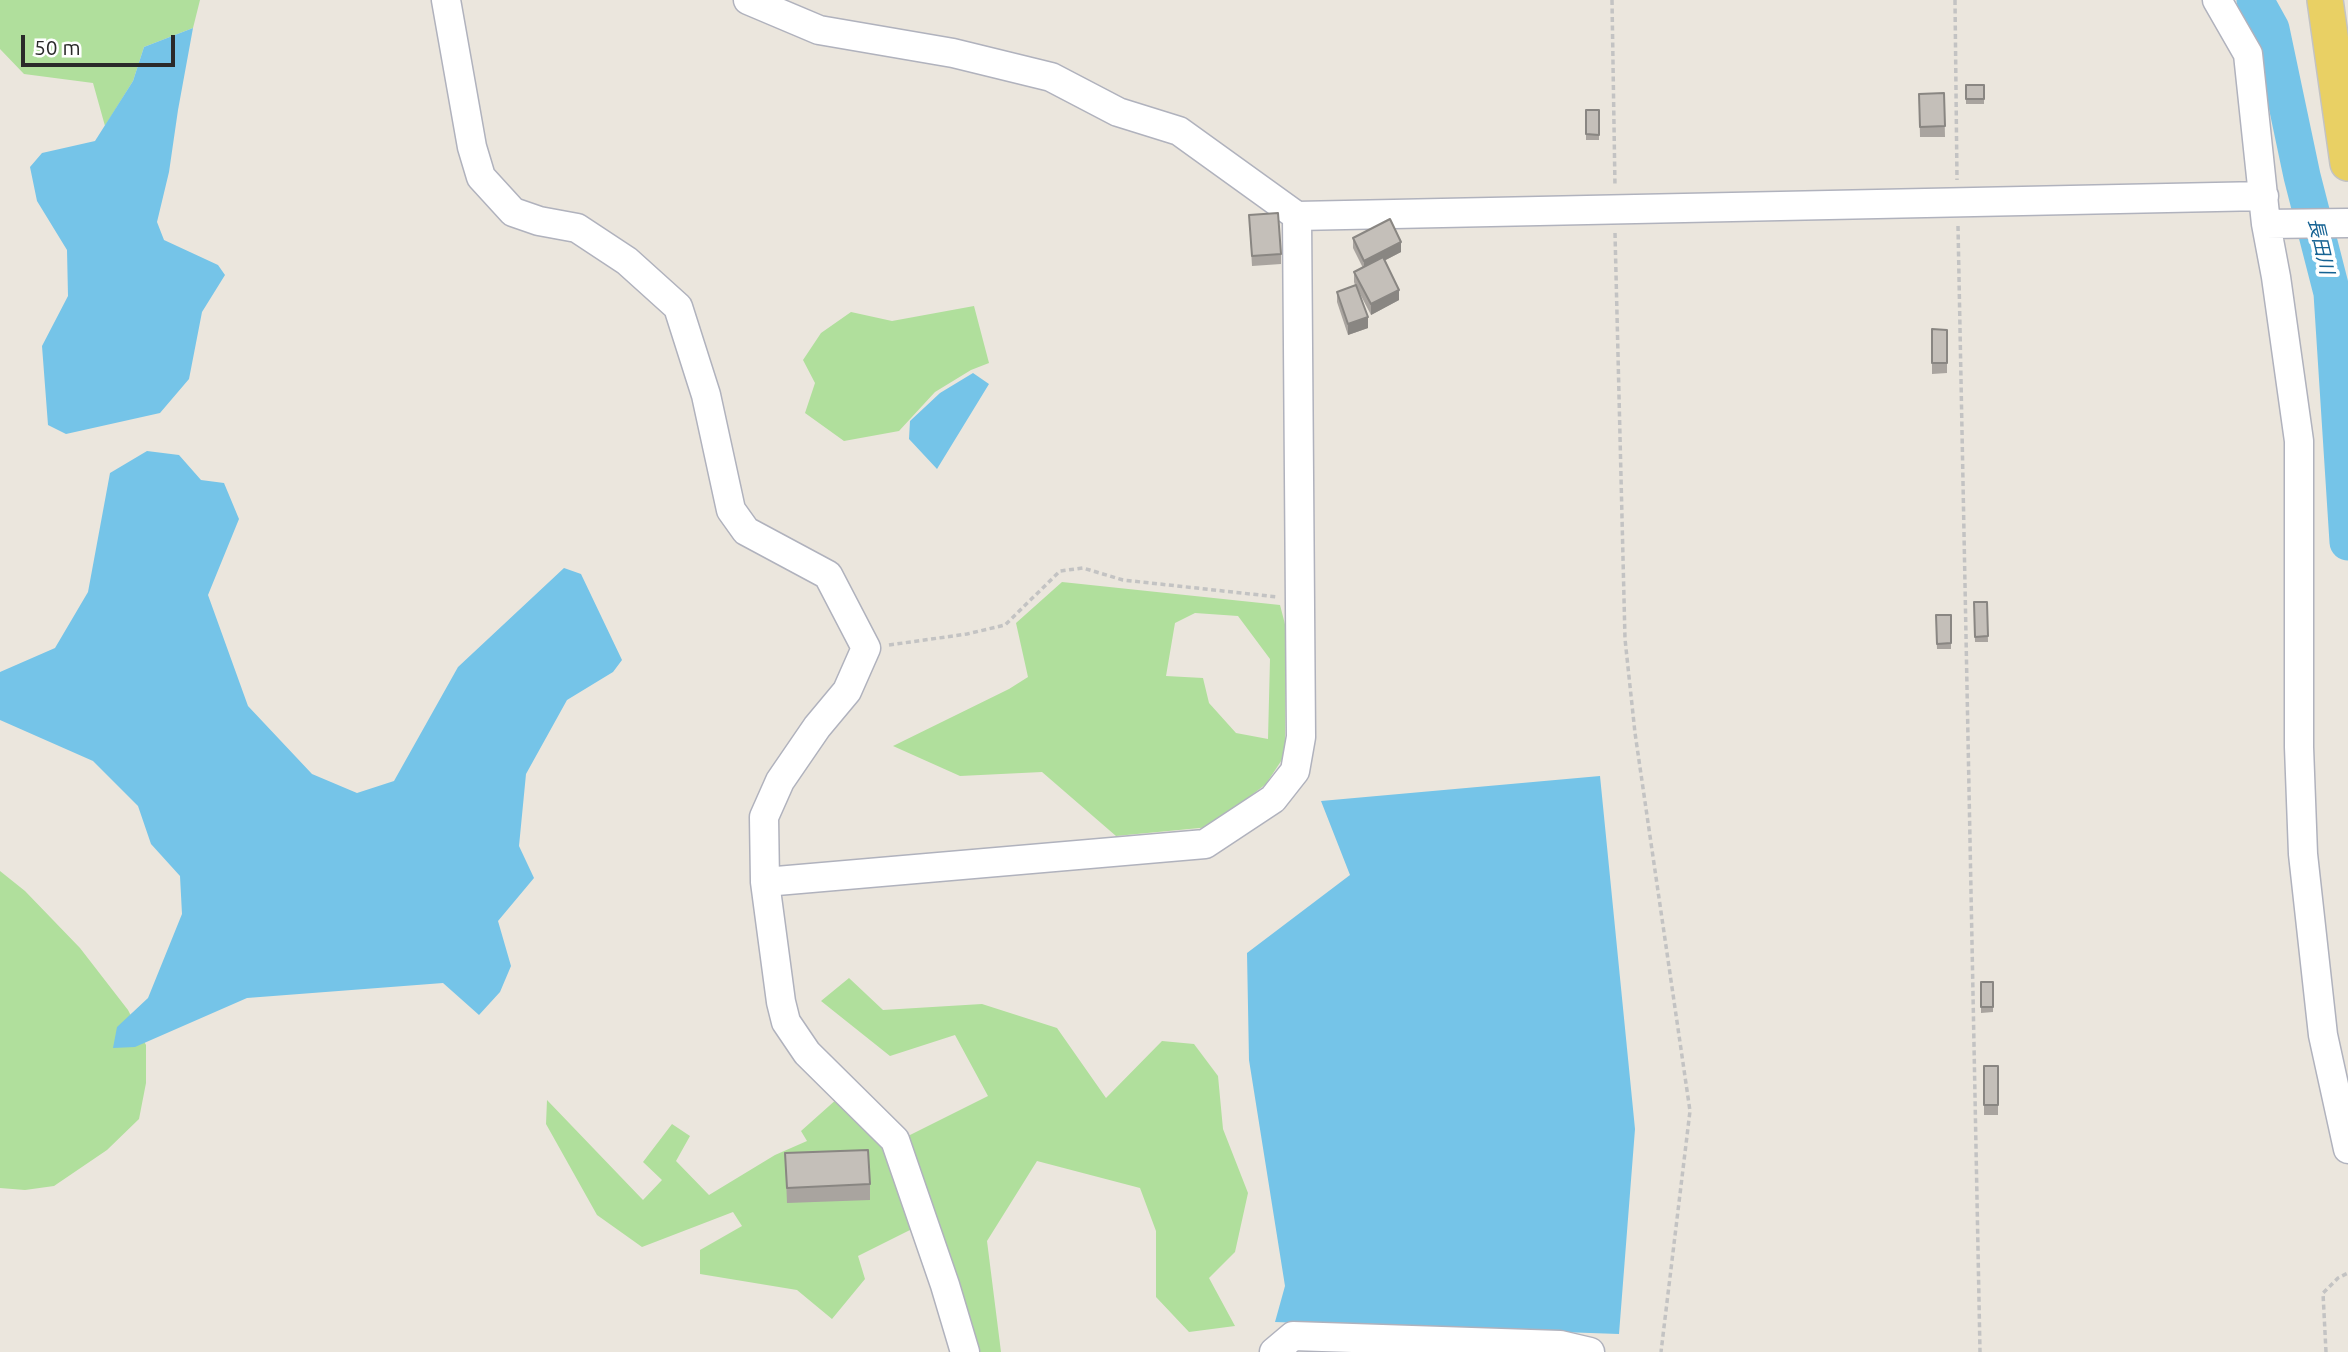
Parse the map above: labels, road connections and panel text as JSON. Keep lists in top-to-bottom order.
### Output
{
  "water": ["長田川"],
  "scale_bar": "50 m"
}
